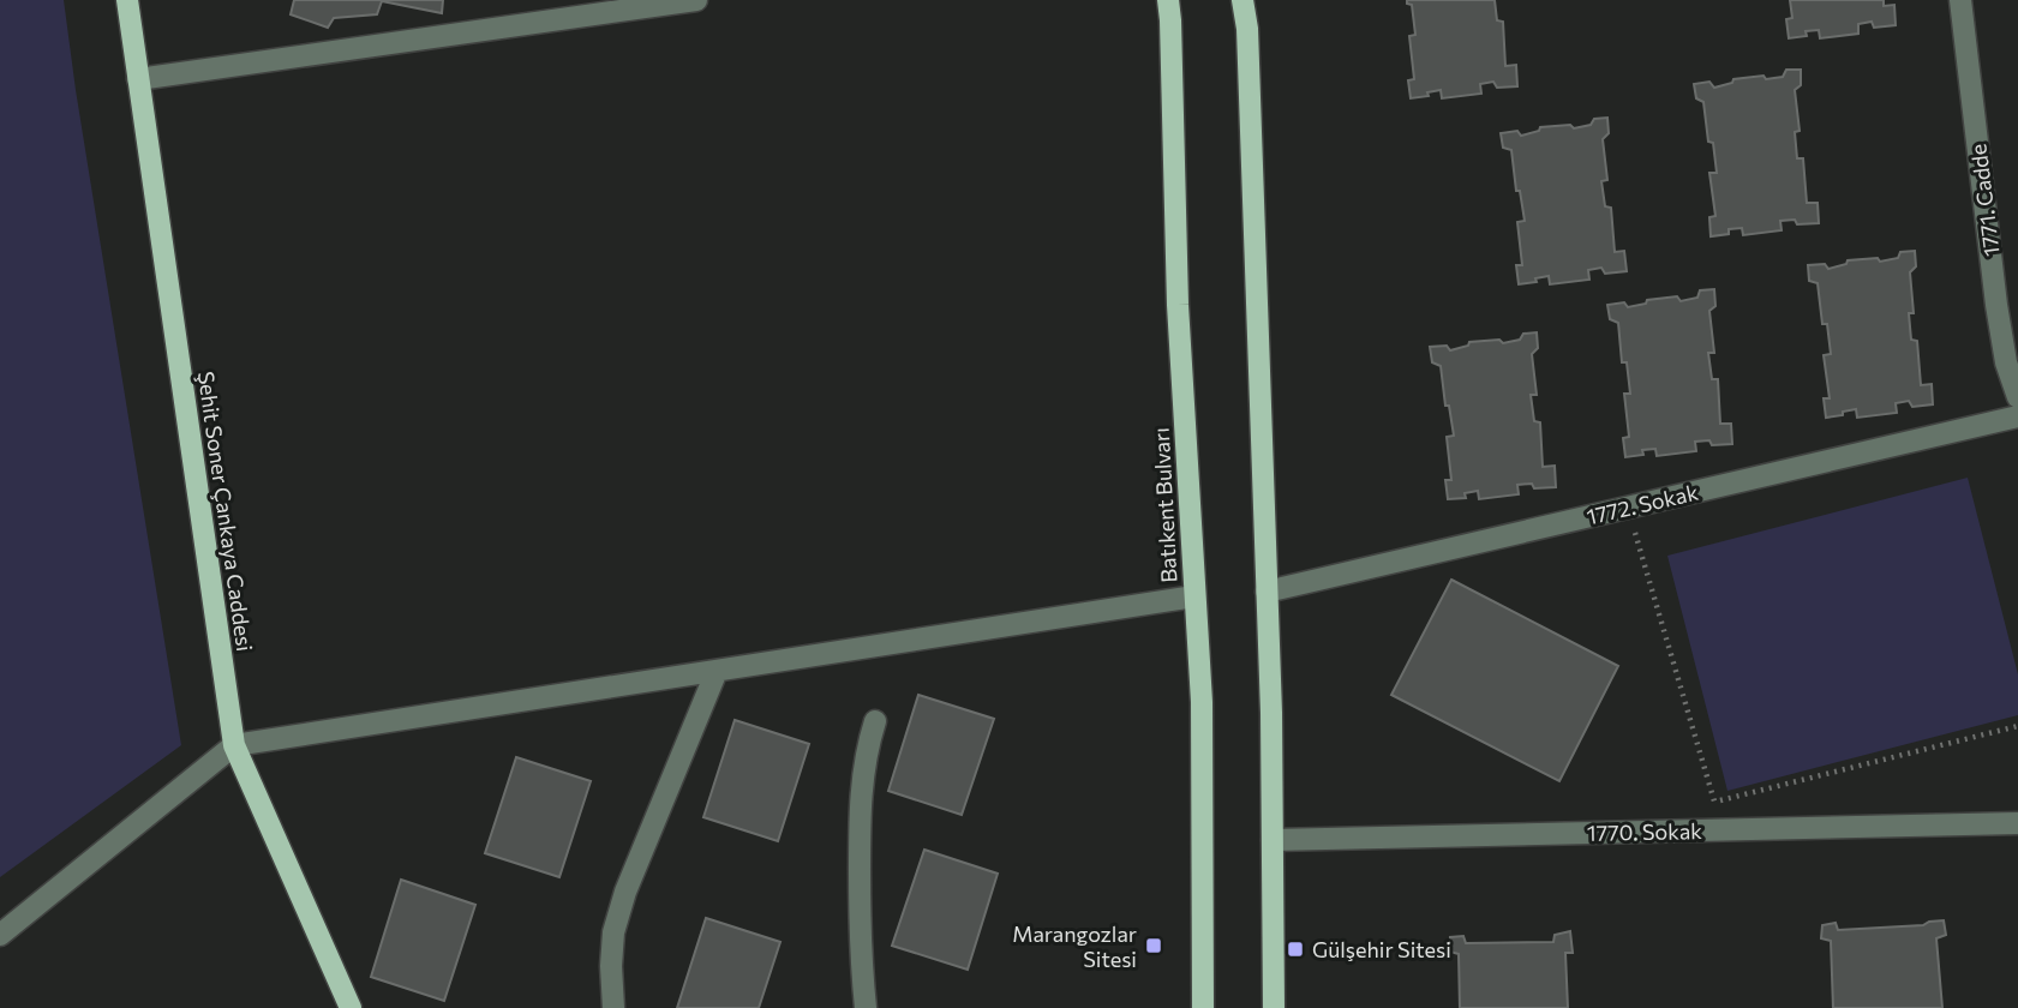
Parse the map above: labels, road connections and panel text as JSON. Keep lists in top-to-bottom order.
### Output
{
  "streets": {
    "main road": ["Batıkent Bulvarı", "Şehit Soner Çankaya Caddesi"],
    "street": ["1771. Cadde", "1772. Sokak", "1770. Sokak"]
  },
  "places": {
    "transit": ["Marangozlar Sitesi", "Gülşehir Sitesi"]
  }
}
